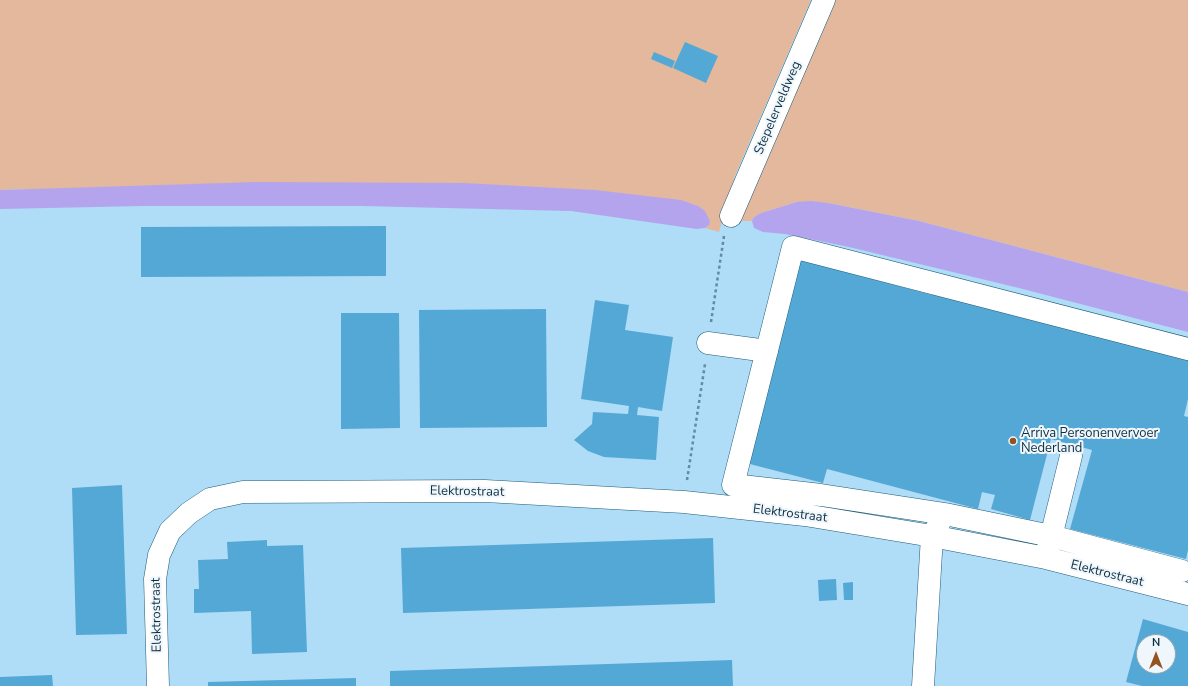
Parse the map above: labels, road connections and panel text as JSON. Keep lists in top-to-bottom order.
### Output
{
  "streets": {
    "street": ["Stepelerveldweg", "Elektrostraat"]
  },
  "places": ["Arriva Personenvervoer Nederland"],
  "north": "top"
}
